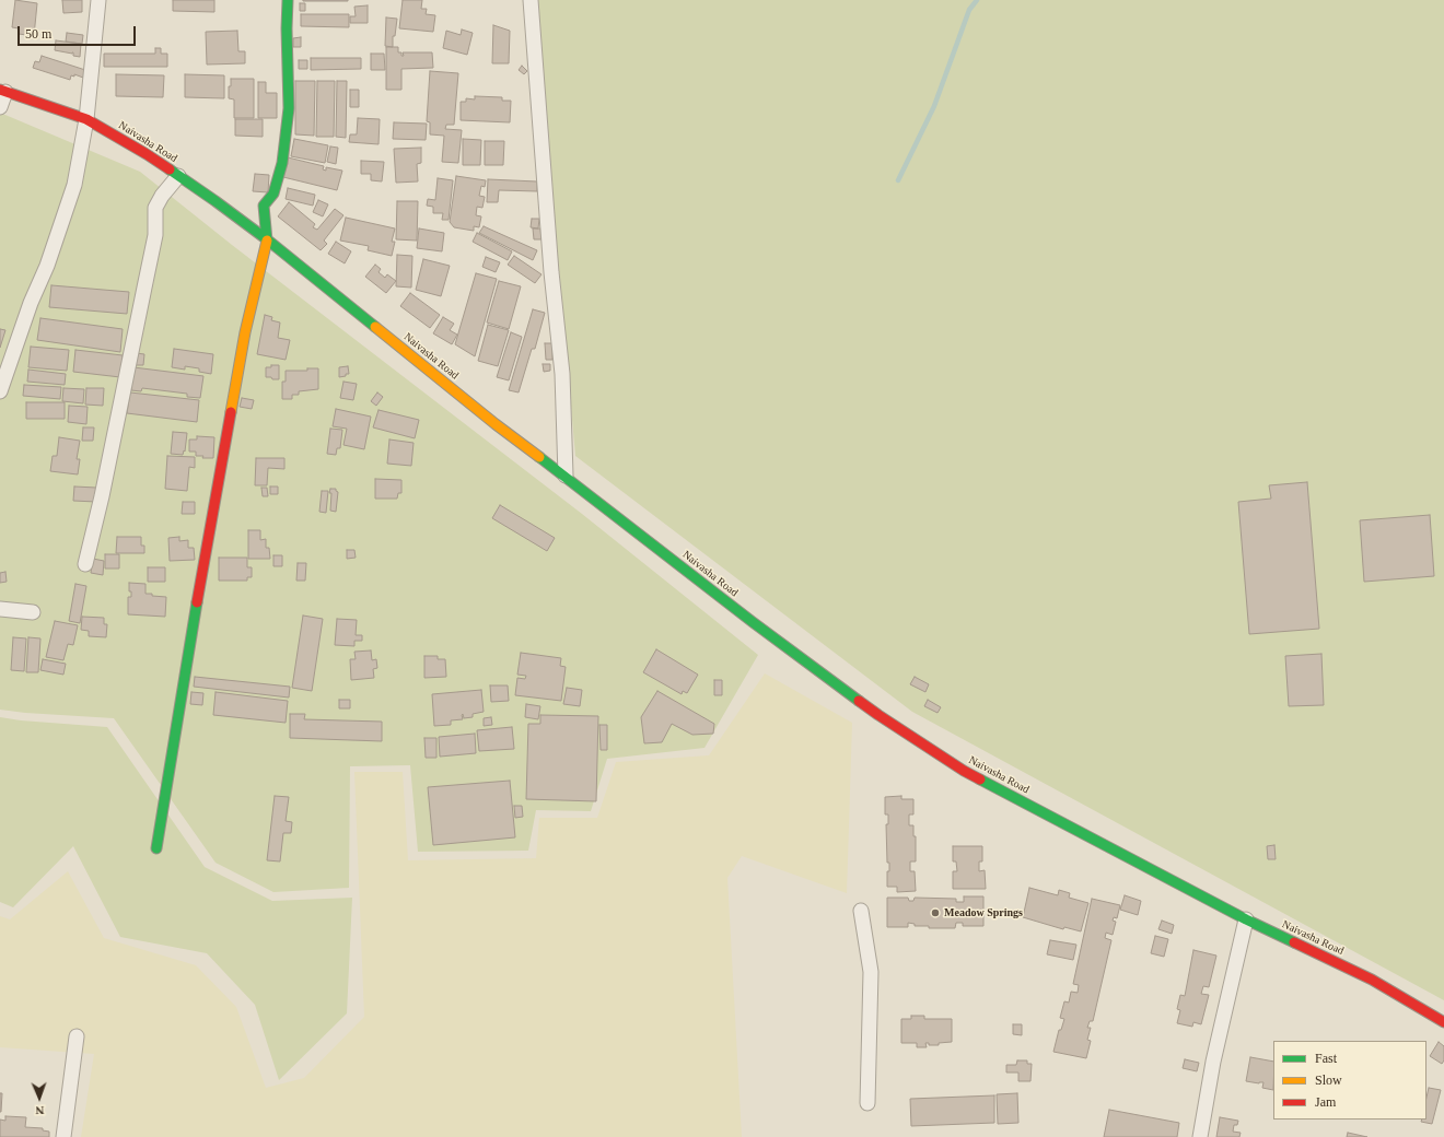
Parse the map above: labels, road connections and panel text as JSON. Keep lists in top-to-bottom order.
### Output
{
  "streets": {
    "main road": ["Naivasha Road"]
  },
  "places": ["Meadow Springs"],
  "legend": ["Fast", "Slow", "Jam"],
  "scale_bar": "50 m",
  "north": "bottom"
}
